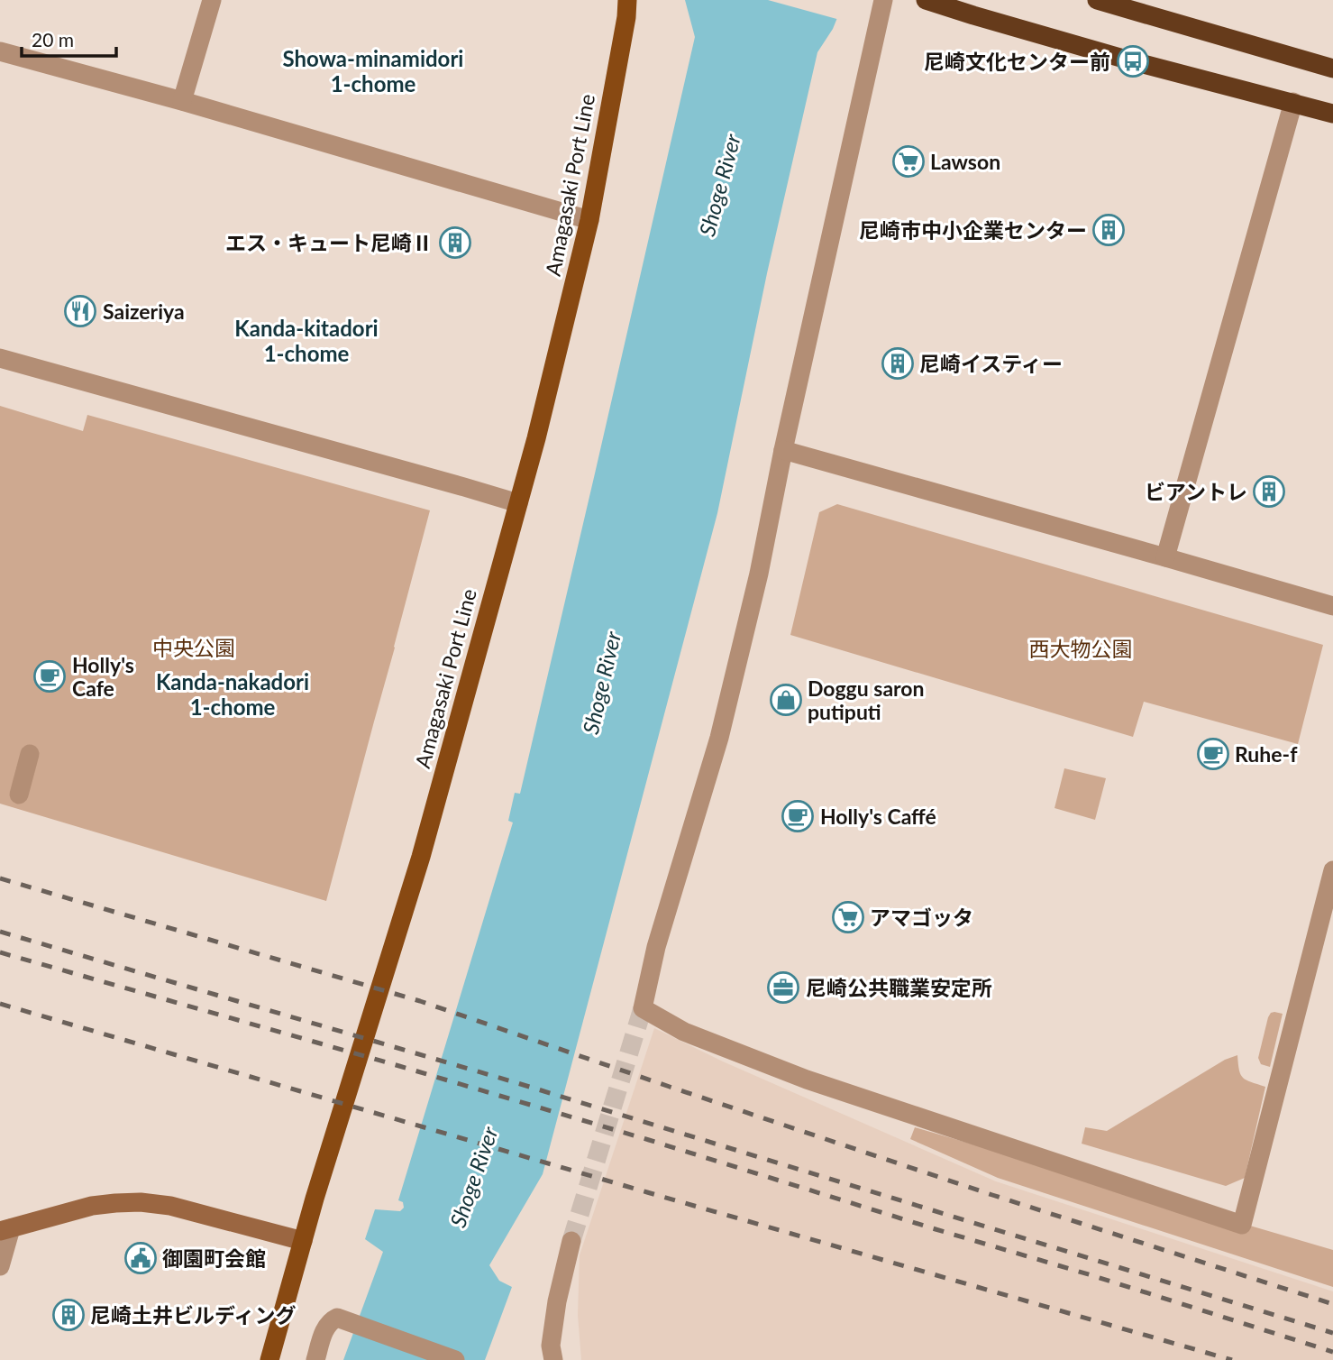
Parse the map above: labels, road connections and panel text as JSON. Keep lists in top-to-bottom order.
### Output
{
  "streets": {
    "main road": ["Amagasaki Port Line"]
  },
  "districts": ["Showa-minamidori 1-chome", "Kanda-kitadori 1-chome", "Kanda-nakadori 1-chome"],
  "water": ["Shoge River"],
  "parks": ["中央公園", "西大物公園"],
  "places": {
    "bus stop": ["尼崎文化センター前"],
    "supermarket": ["Lawson", "アマゴッタ"],
    "building": [
      "尼崎市中小企業センター",
      "エス・キュート尼崎Ⅱ",
      "尼崎イスティー",
      "ビアントレ",
      "尼崎土井ビルディング"
    ],
    "restaurant": ["Saizeriya"],
    "cafe": ["Holly's Cafe", "Ruhe-f", "Holly's Caffé"],
    "shop": ["Doggu saron putiputi"],
    "office": ["尼崎公共職業安定所"],
    "public building": ["御園町会館"]
  },
  "scale_bar": "20 m"
}
